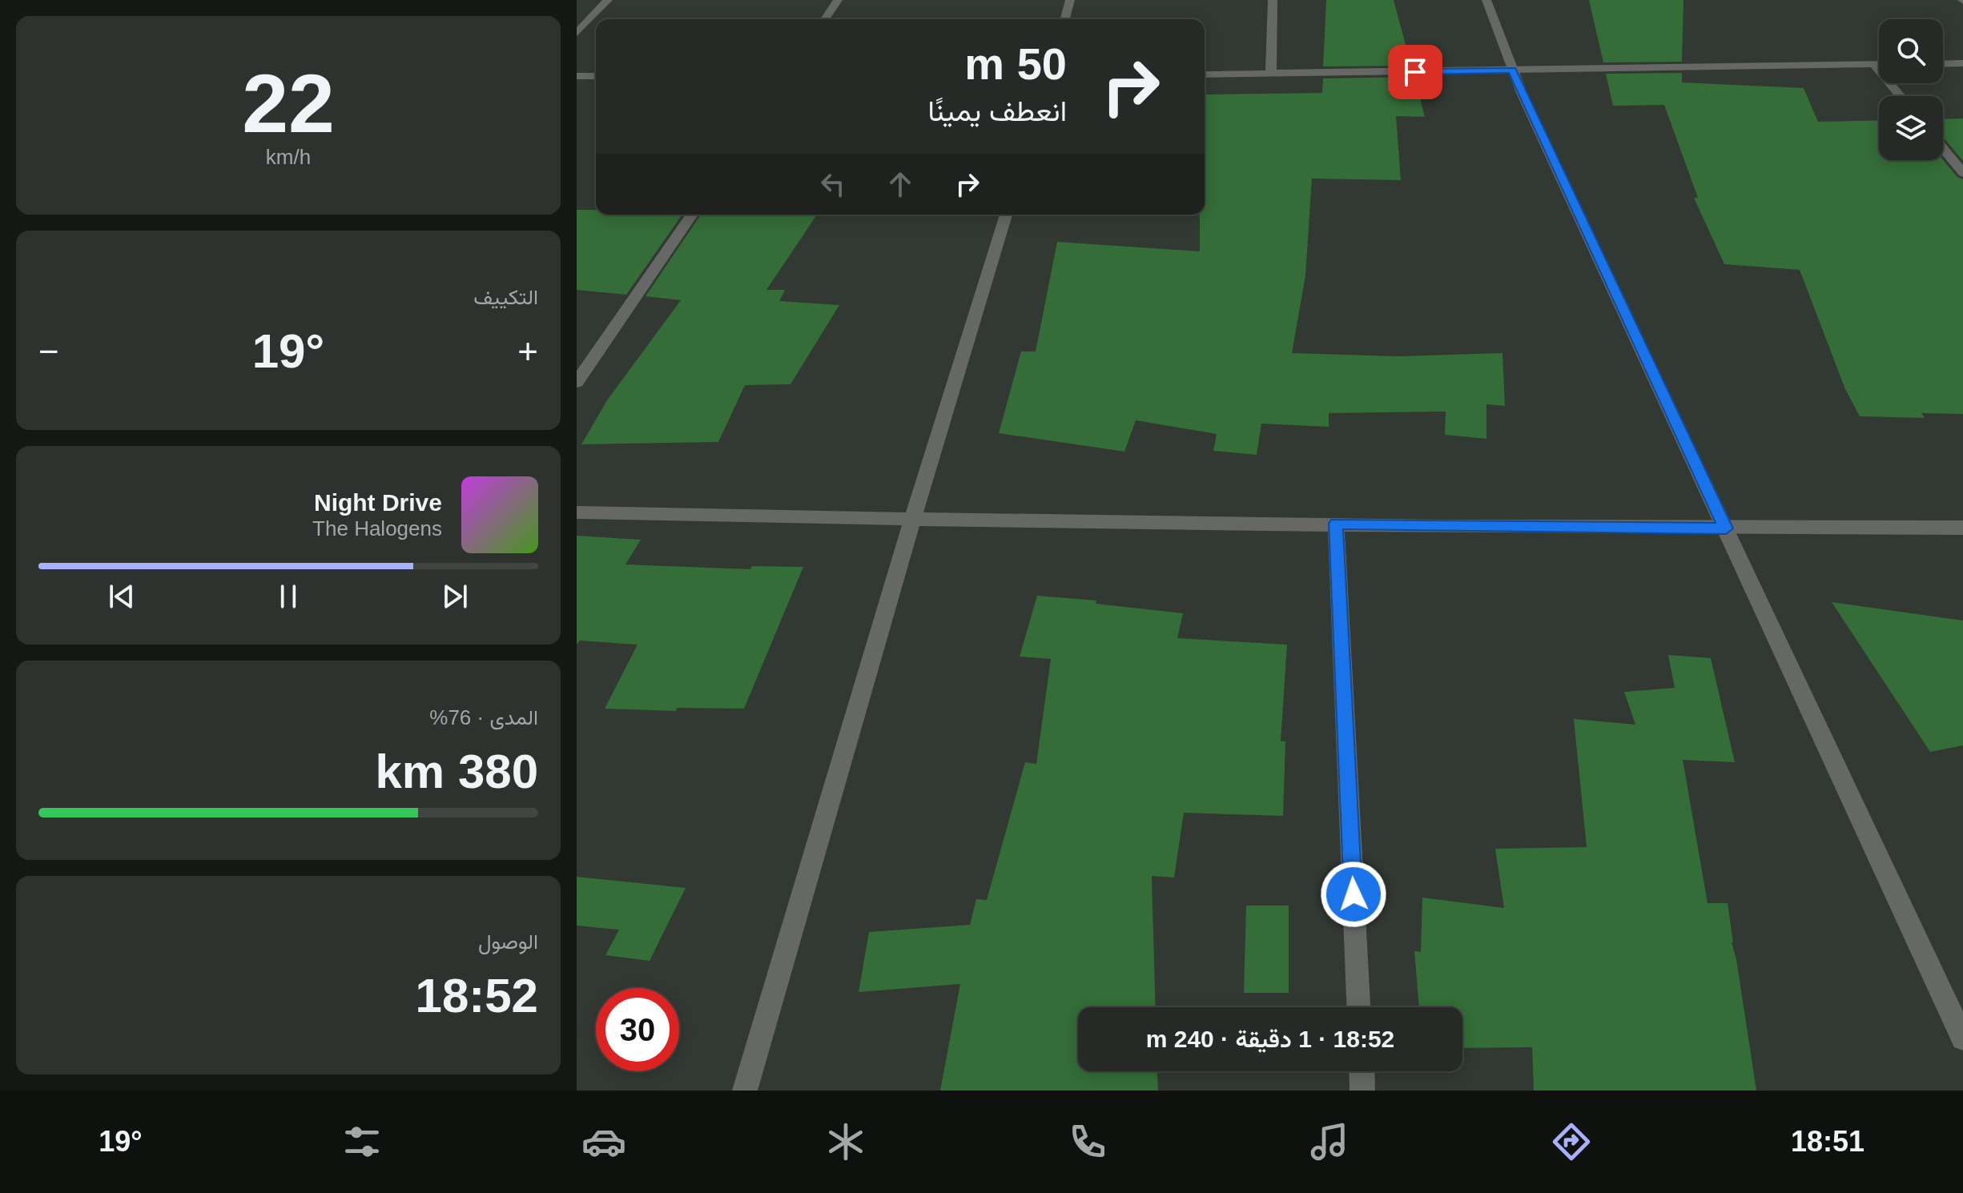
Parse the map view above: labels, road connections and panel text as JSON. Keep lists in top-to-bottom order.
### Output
{
  "page": {
    "tile": [
      ["22", "km/h"],
      "التكييف",
      ["المدى · 76%", "380 km"],
      ["الوصول", "18:52"]
    ],
    "turn": ["50 m", "انعطف يمينًا"],
    "heat": ["−", "19°", "+"],
    "song": ["Night Drive", "The Halogens"],
    "limit": "30",
    "trip": "18:52 · 1 دقيقة · 240 m",
    "tabs": ["18:51", "19°"]
  }
}
